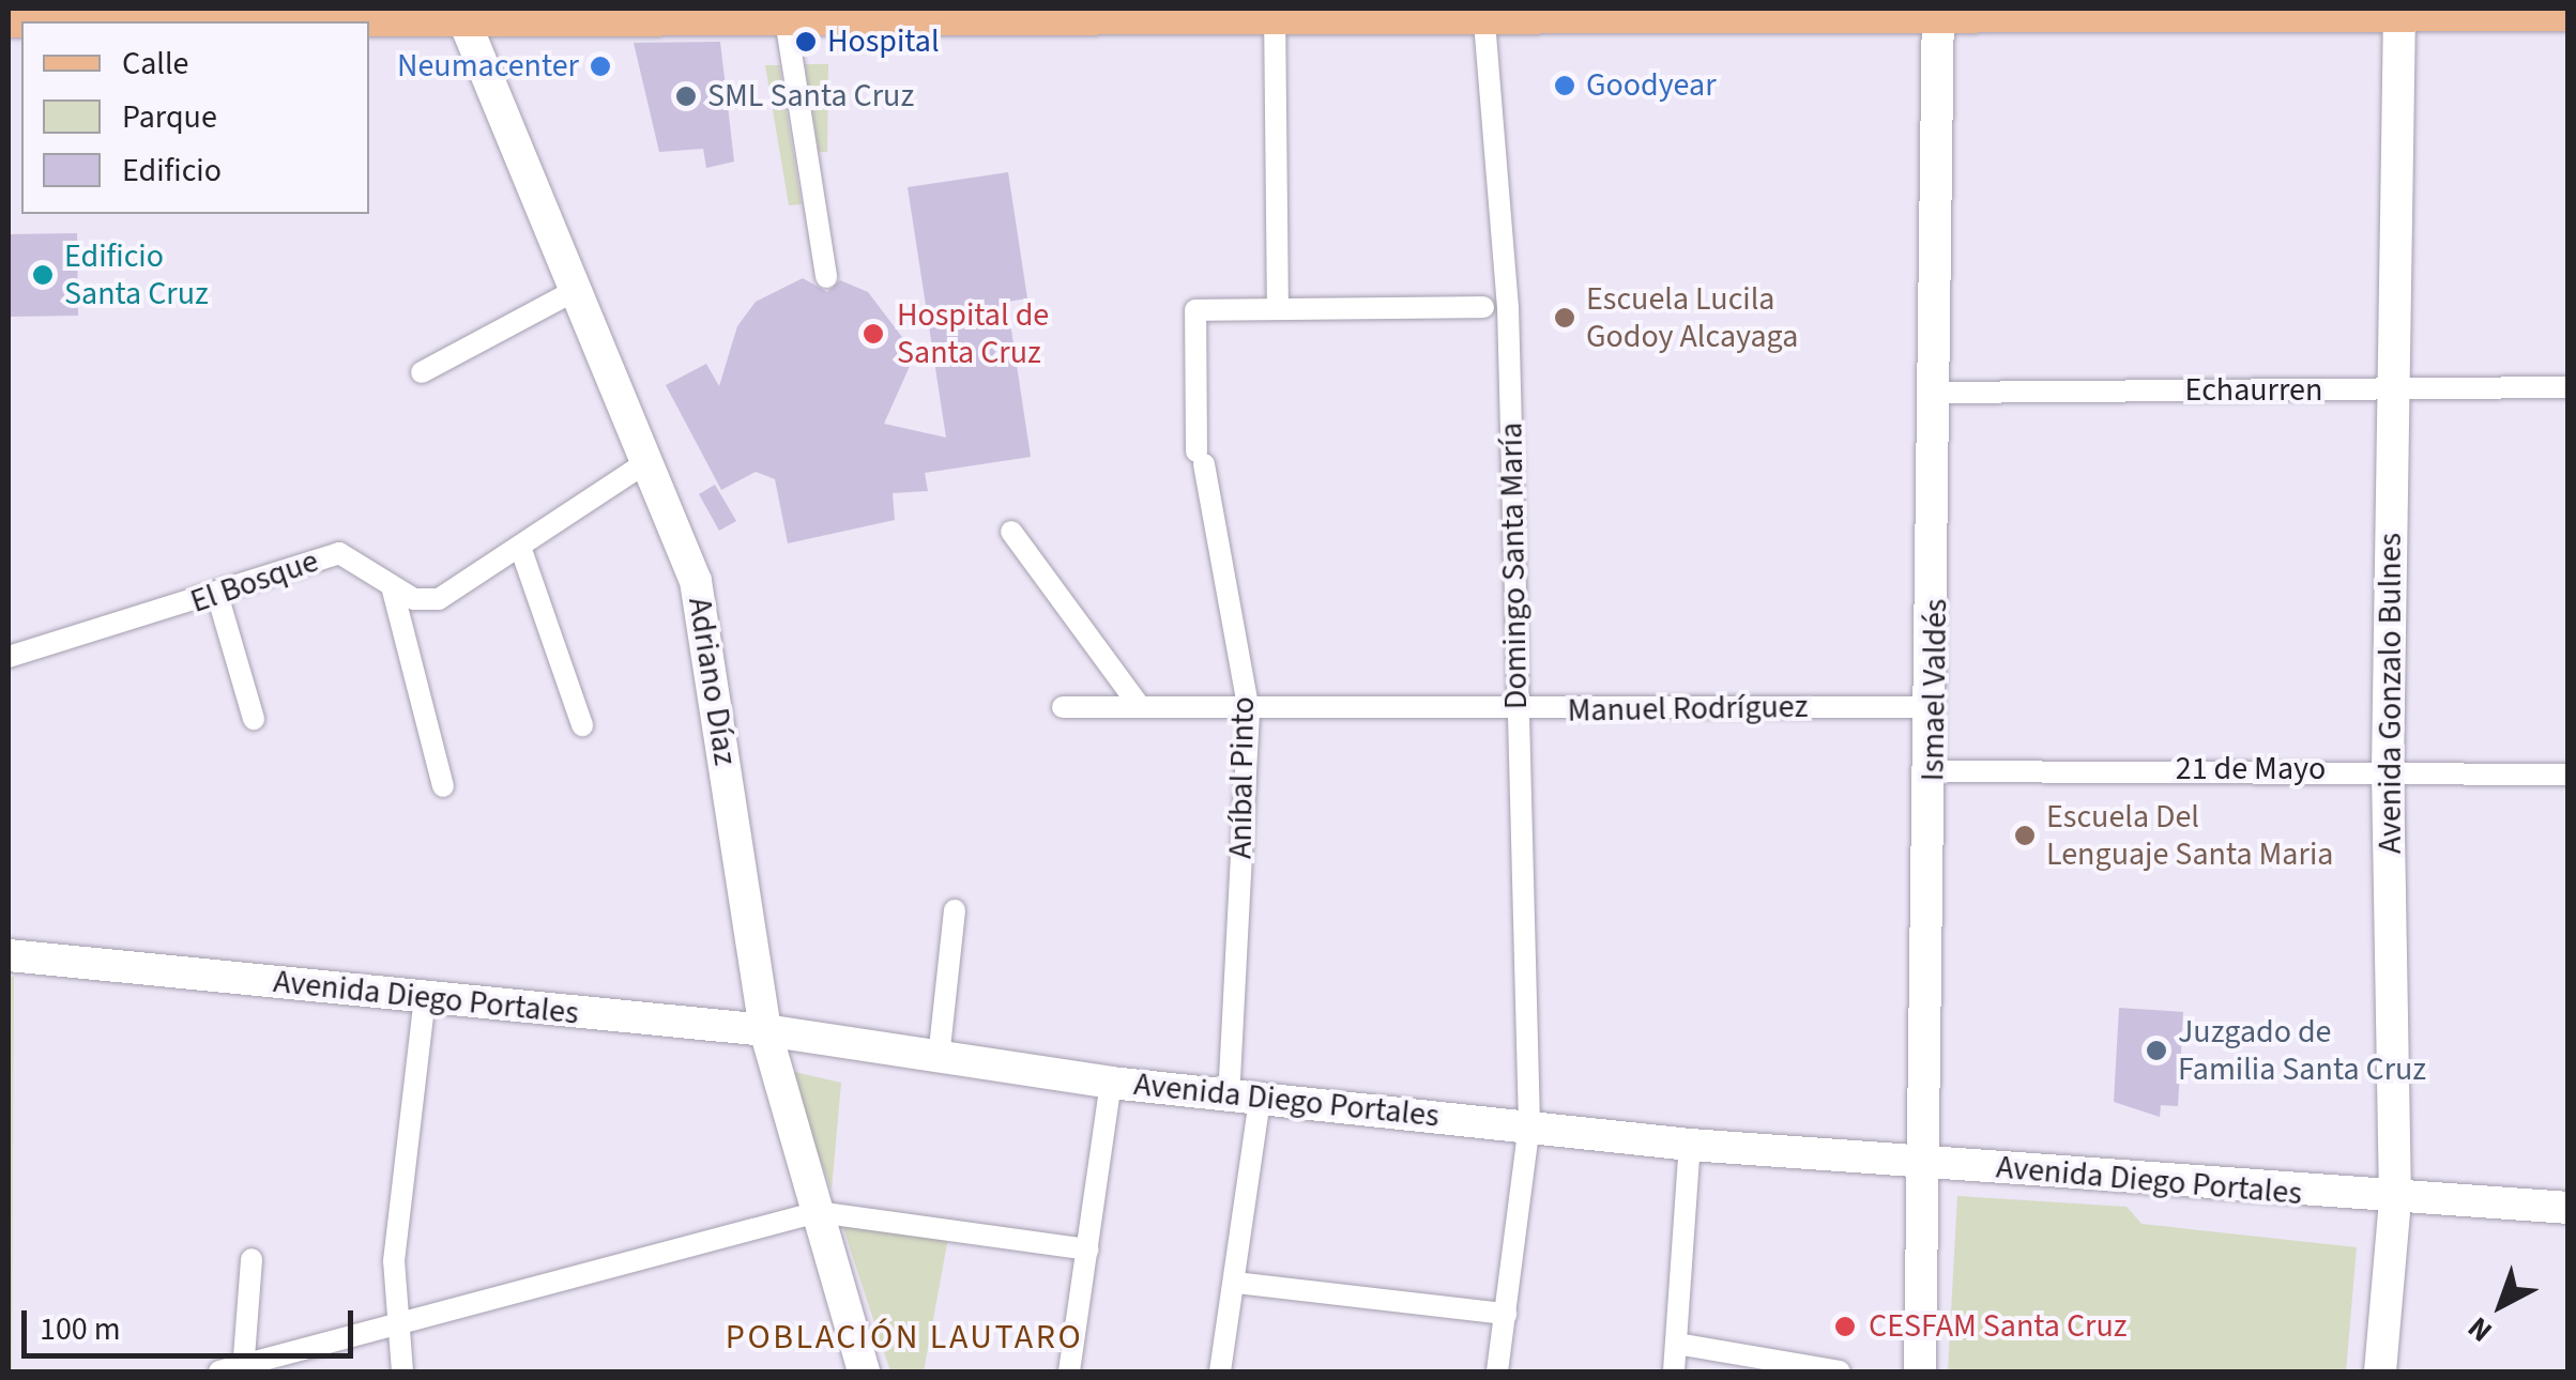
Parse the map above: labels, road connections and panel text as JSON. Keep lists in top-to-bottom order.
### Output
{
  "streets": {
    "main road": [
      "Adriano Díaz",
      "Ismael Valdés",
      "Avenida Gonzalo Bulnes",
      "Avenida Diego Portales"
    ],
    "street": [
      "Echaurren",
      "Domingo Santa María",
      "El Bosque",
      "Manuel Rodríguez",
      "21 de Mayo",
      "Aníbal Pinto"
    ]
  },
  "crossings": [
    ["Echaurren", "Ismael Valdés"],
    ["Echaurren", "Avenida Gonzalo Bulnes"],
    ["Domingo Santa María", "Manuel Rodríguez"],
    ["Domingo Santa María", "Avenida Diego Portales"],
    ["El Bosque", "Adriano Díaz"],
    ["Adriano Díaz", "Avenida Diego Portales"],
    ["Ismael Valdés", "Manuel Rodríguez"],
    ["Ismael Valdés", "21 de Mayo"],
    ["Ismael Valdés", "Avenida Diego Portales"],
    ["Avenida Gonzalo Bulnes", "21 de Mayo"],
    ["Avenida Gonzalo Bulnes", "Avenida Diego Portales"],
    ["Manuel Rodríguez", "Aníbal Pinto"],
    ["Aníbal Pinto", "Avenida Diego Portales"]
  ],
  "districts": ["POBLACIÓN LAUTARO"],
  "places": [
    "Hospital",
    "Neumacenter",
    "Goodyear",
    "SML Santa Cruz",
    "Edificio Santa Cruz",
    "Escuela Lucila Godoy Alcayaga",
    "Hospital de Santa Cruz",
    "Escuela Del Lenguaje Santa Maria",
    "Juzgado de Familia Santa Cruz",
    "CESFAM Santa Cruz"
  ],
  "legend": ["Calle", "Parque", "Edificio"],
  "scale_bar": "100 m",
  "north": "bottom left"
}
